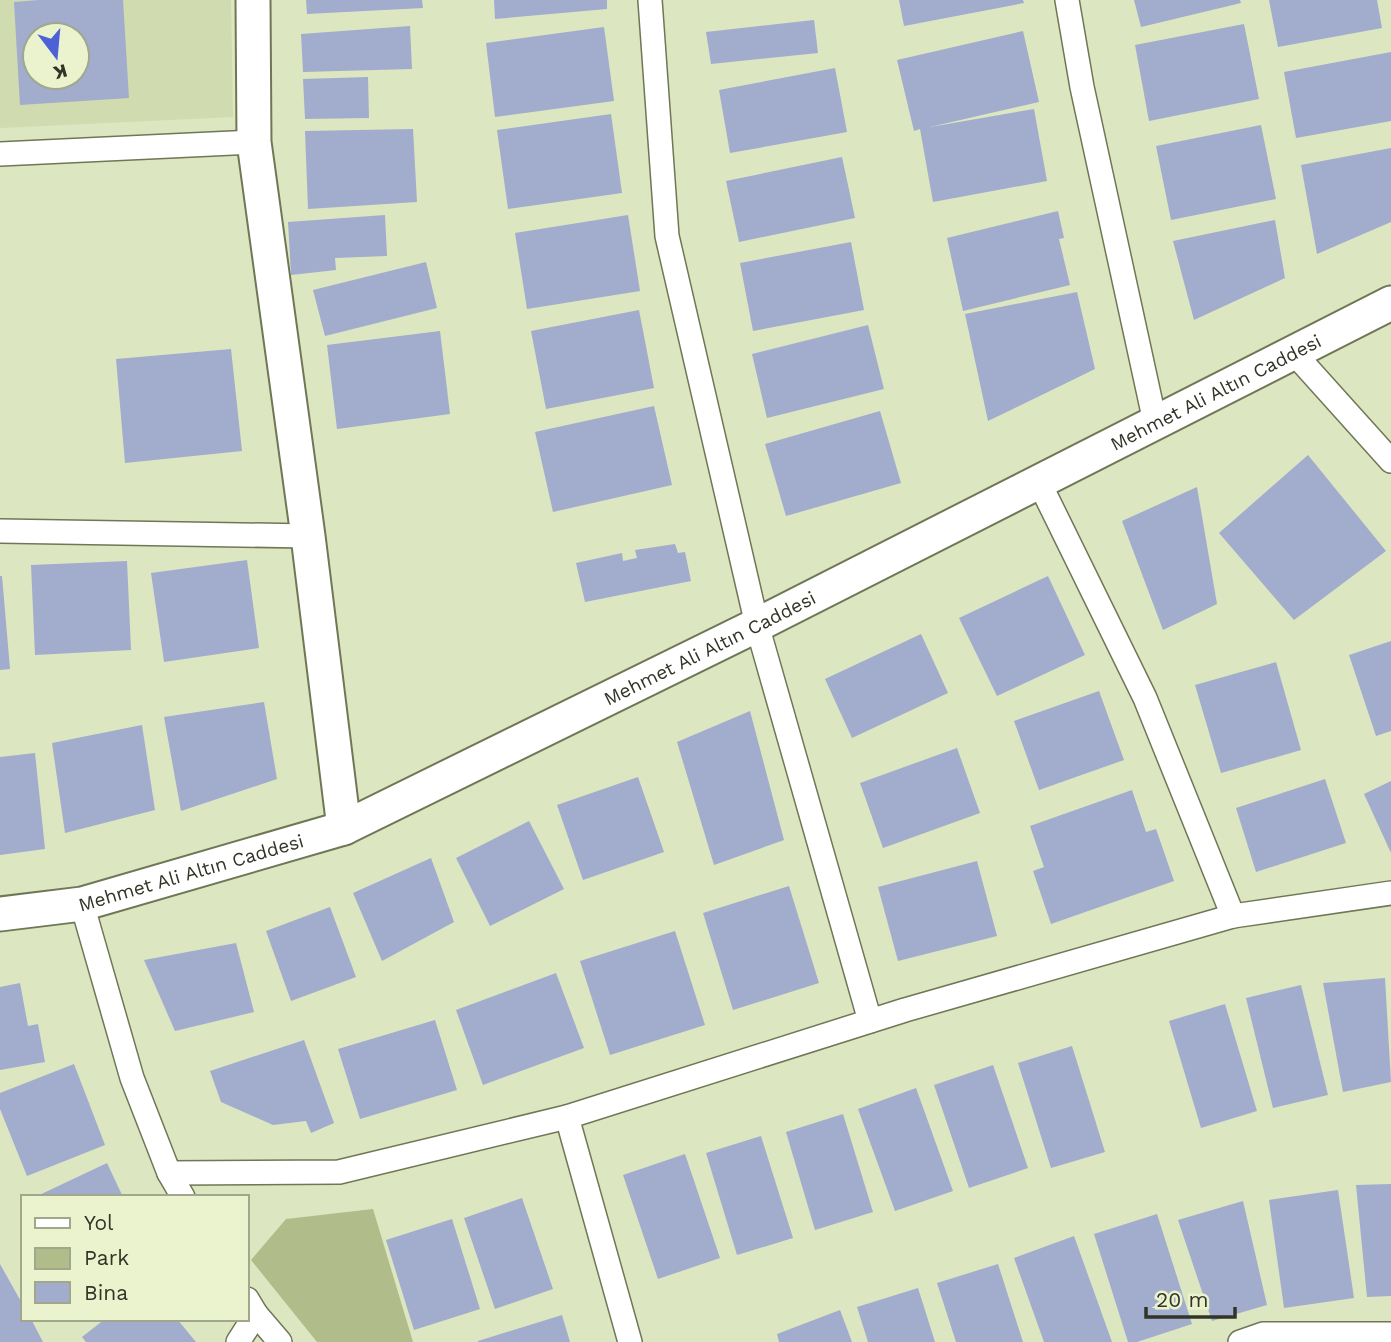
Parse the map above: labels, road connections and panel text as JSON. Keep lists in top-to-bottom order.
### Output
{
  "streets": {
    "street": ["Mehmet Ali Altın Caddesi"]
  },
  "legend": ["Yol", "Park", "Bina"],
  "scale_bar": "20 m",
  "north": "bottom"
}
